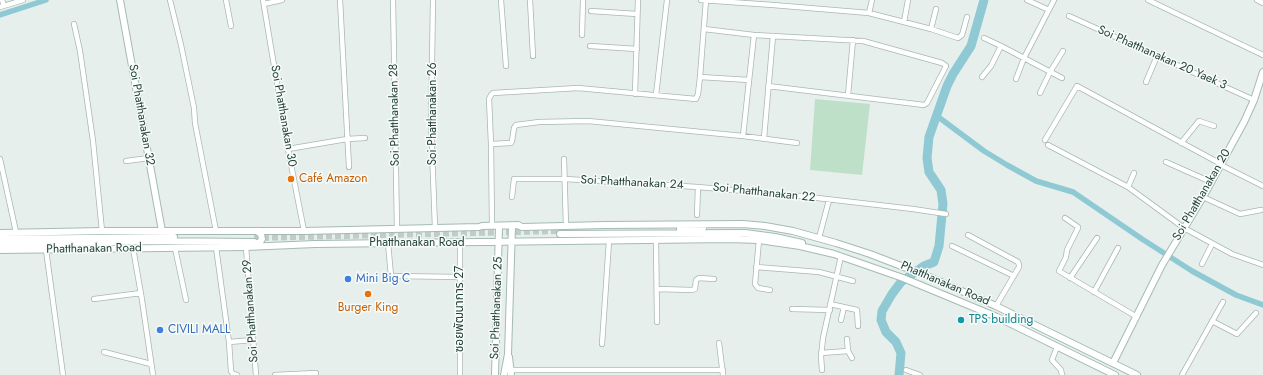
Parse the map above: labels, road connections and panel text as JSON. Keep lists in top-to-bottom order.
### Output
{
  "streets": {
    "main road": [
      "Soi Phatthanakan 32",
      "Soi Phatthanakan 20",
      "Phatthanakan Road",
      "Soi Phatthanakan 25"
    ],
    "street": [
      "Soi Phatthanakan 20 Yaek 3",
      "Soi Phatthanakan 26",
      "Soi Phatthanakan 28",
      "Soi Phatthanakan 30",
      "Soi Phatthanakan 24",
      "Soi Phatthanakan 22",
      "ซอยพัฒนาการ 27",
      "Soi Phatthanakan 29"
    ]
  },
  "crossings": [
    ["Soi Phatthanakan 20 Yaek 3", "Soi Phatthanakan 20"],
    ["Soi Phatthanakan 26", "Phatthanakan Road"],
    ["Soi Phatthanakan 32", "Phatthanakan Road"],
    ["Soi Phatthanakan 28", "Phatthanakan Road"],
    ["Soi Phatthanakan 30", "Phatthanakan Road"],
    ["Soi Phatthanakan 24", "Soi Phatthanakan 22"],
    ["Soi Phatthanakan 24", "Phatthanakan Road"],
    ["Soi Phatthanakan 22", "Phatthanakan Road"],
    ["Soi Phatthanakan 20", "Phatthanakan Road"],
    ["Phatthanakan Road", "Soi Phatthanakan 25"],
    ["Phatthanakan Road", "ซอยพัฒนาการ 27"],
    ["Phatthanakan Road", "Soi Phatthanakan 29"]
  ],
  "places": [
    "Café Amazon",
    "Mini Big C",
    "Burger King",
    "TPS building",
    "CIVILI MALL"
  ]
}
